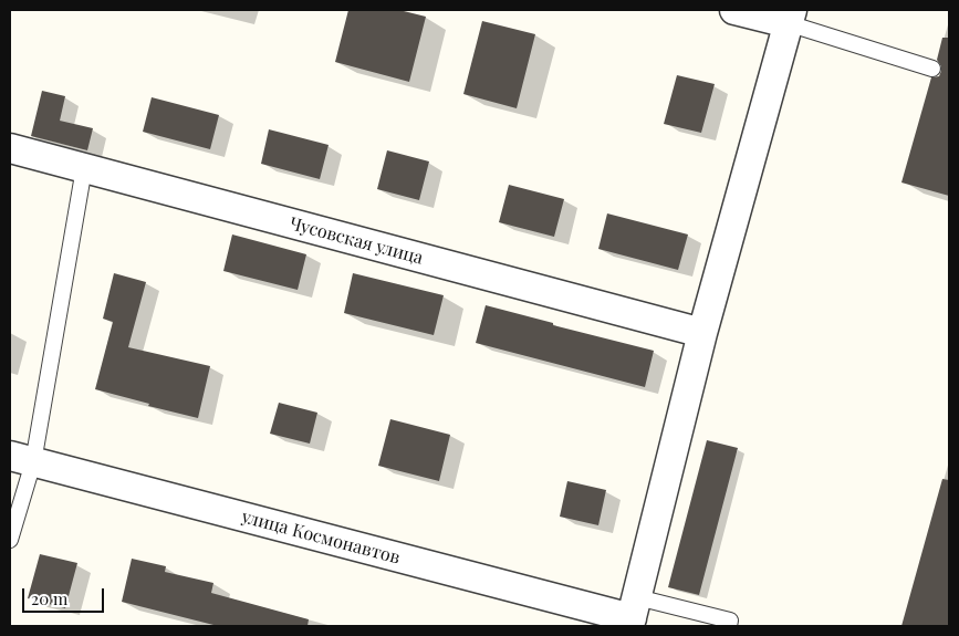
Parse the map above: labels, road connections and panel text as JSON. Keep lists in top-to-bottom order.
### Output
{
  "streets": {
    "street": ["Чусовская улица", "улица Космонавтов"]
  },
  "scale_bar": "20 m"
}
